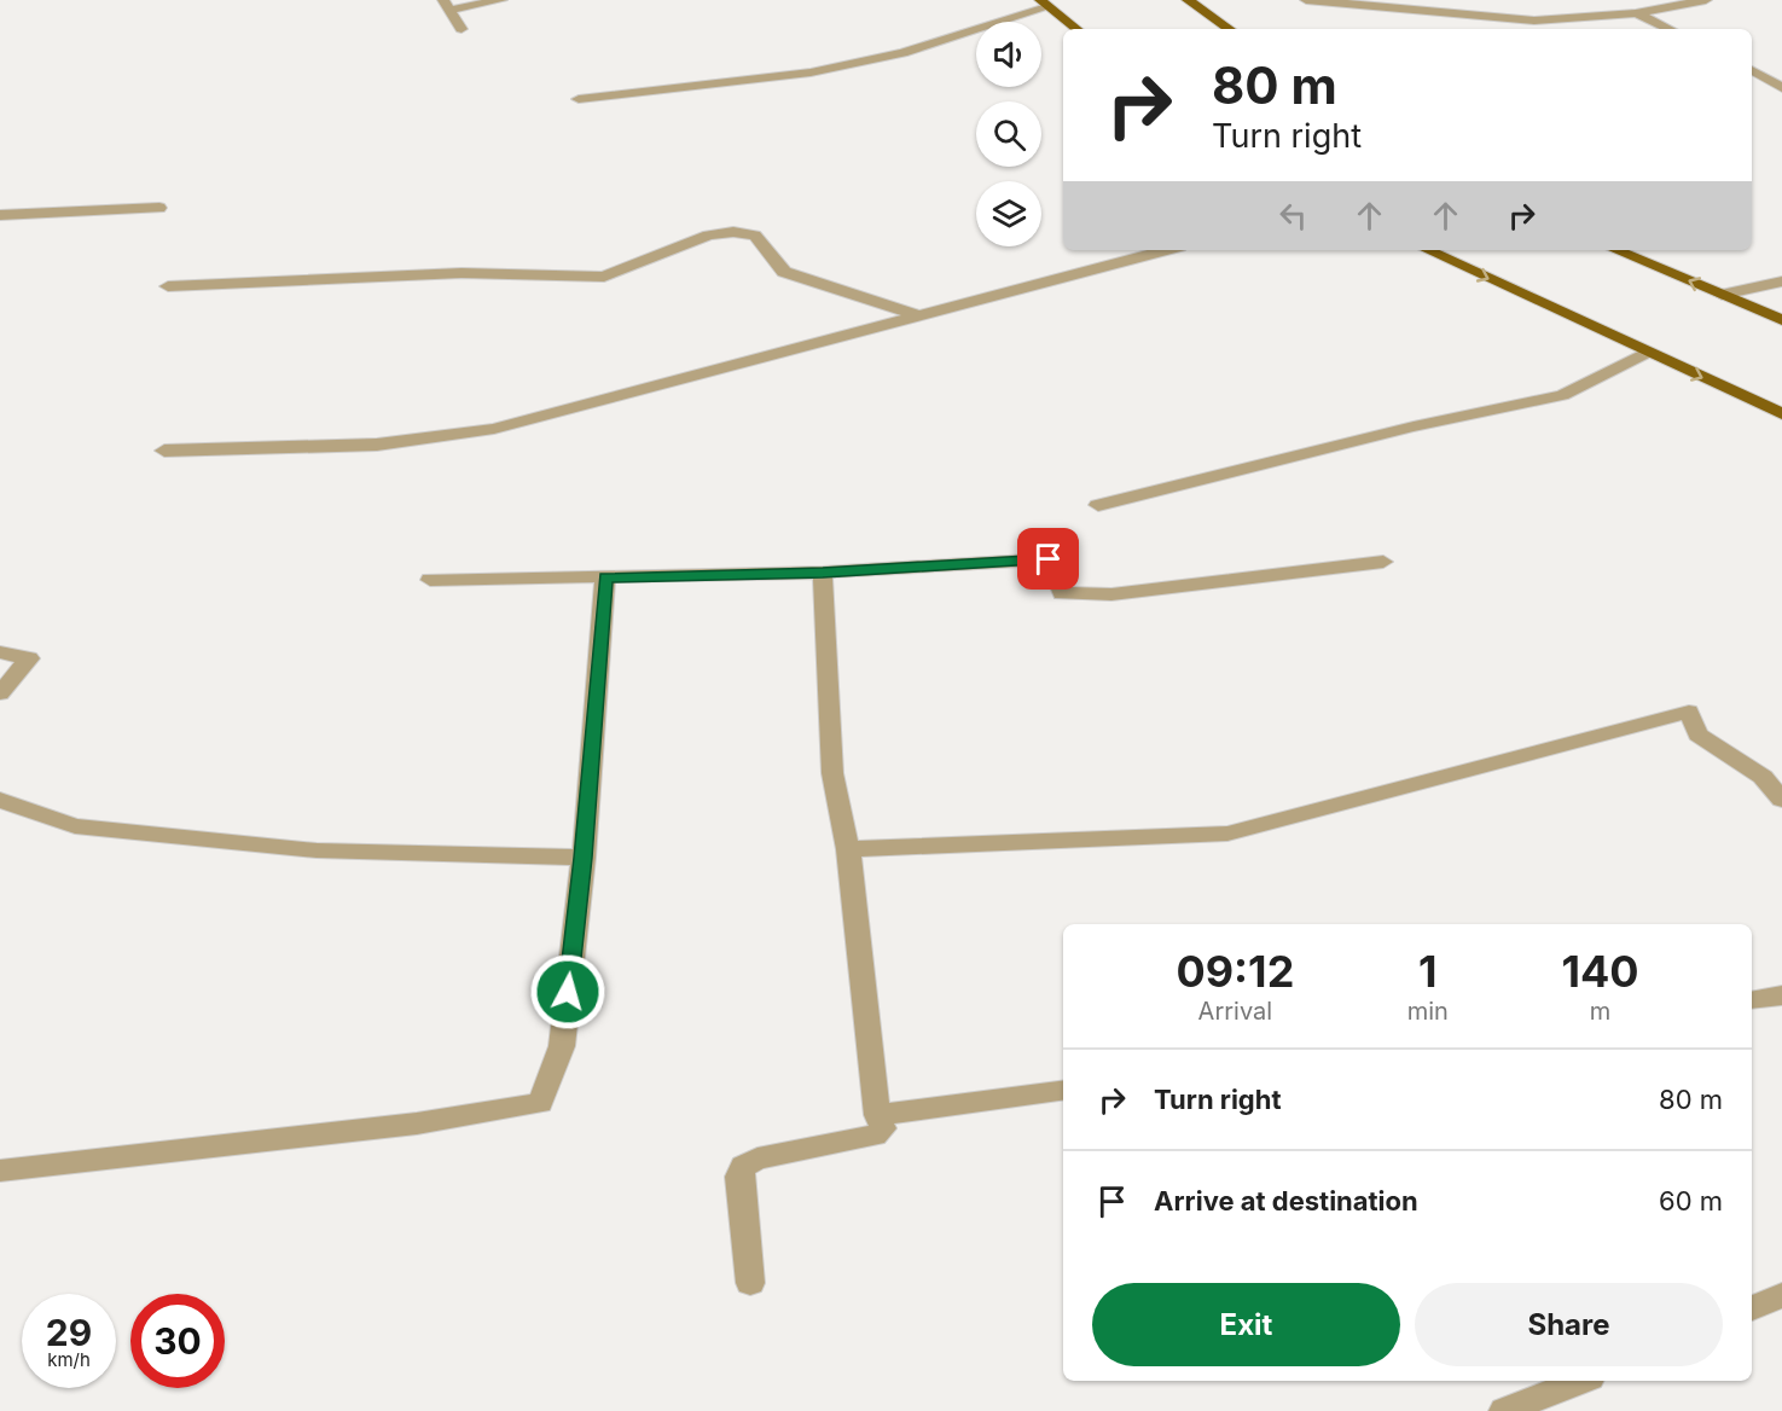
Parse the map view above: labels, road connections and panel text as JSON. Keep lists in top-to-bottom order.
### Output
{
  "page": {
    "turn": ["80 m", "Turn right"],
    "eta": [
      "09:12",
      "Arrival",
      "1",
      "min",
      "140",
      "m"
    ],
    "list": [
      {
        "name": "Turn right",
        "value": "80 m"
      },
      {
        "name": "Arrive at destination",
        "value": "60 m"
      }
    ],
    "buttons": ["Exit", "Share"],
    "speed": "29 km/h",
    "limit": "30"
  }
}
